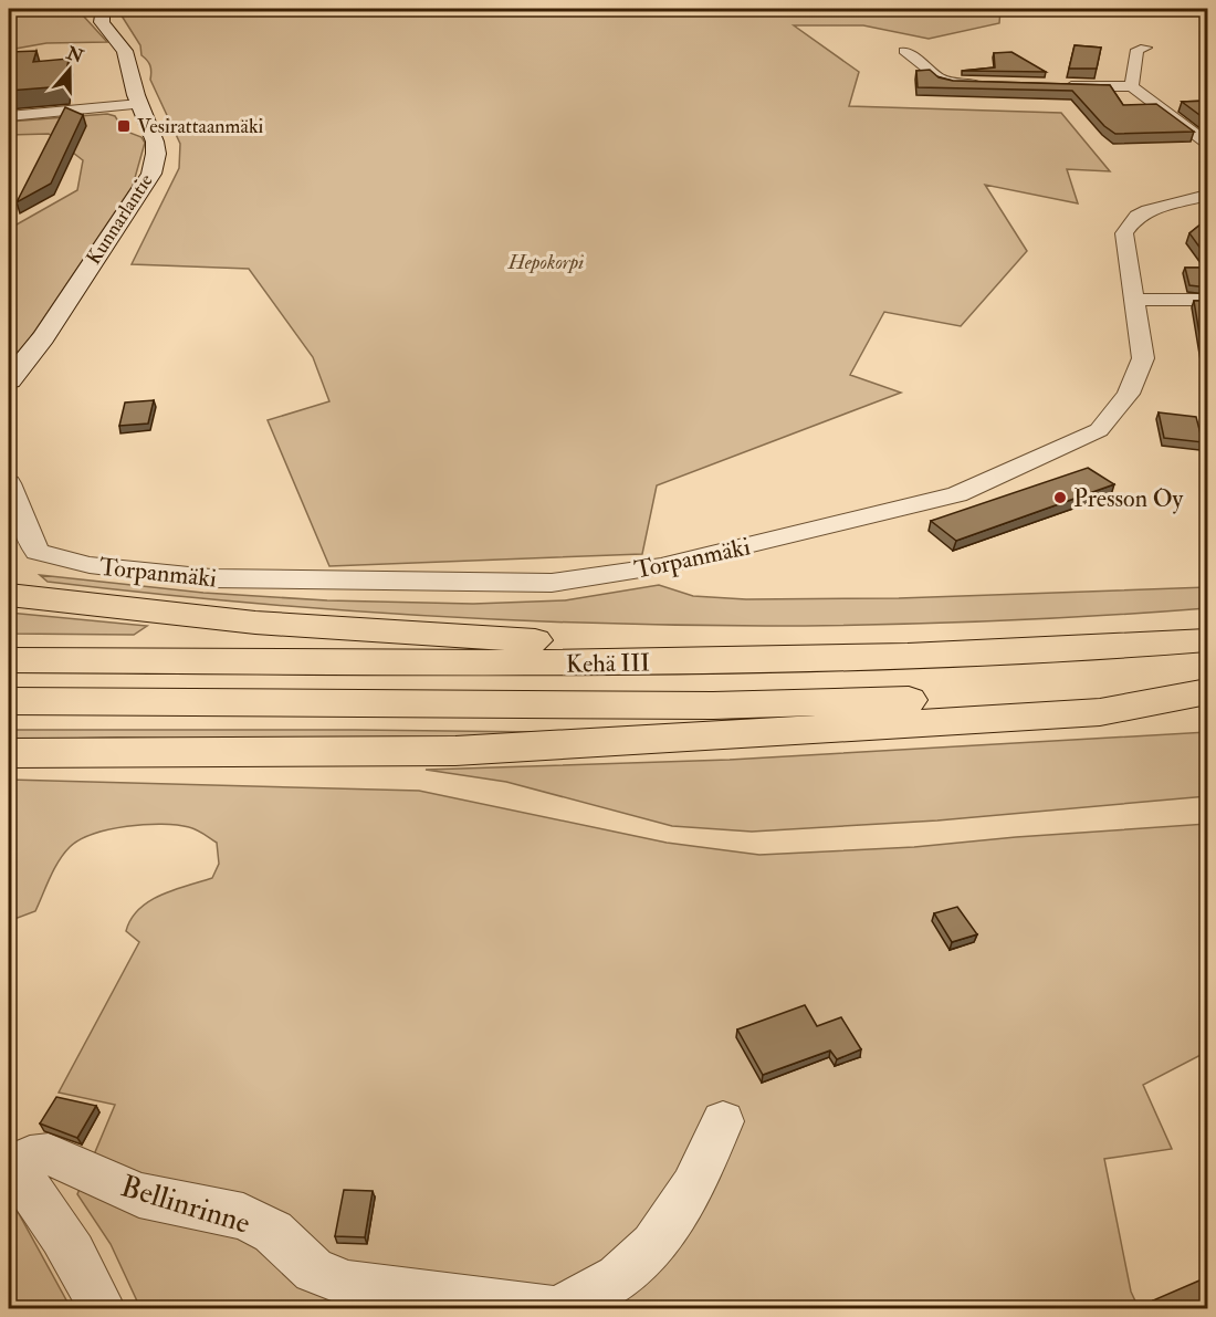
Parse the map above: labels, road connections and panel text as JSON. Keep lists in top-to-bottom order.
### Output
{
  "streets": {
    "highway": ["Kehä III"],
    "main road": ["Kunnarlantie"],
    "street": ["Torpanmäki", "Bellinrinne"]
  },
  "parks": ["Hepokorpi"],
  "places": {
    "transit": ["Vesirattaanmäki"],
    "other": ["Presson Oy"]
  },
  "north": "top"
}
